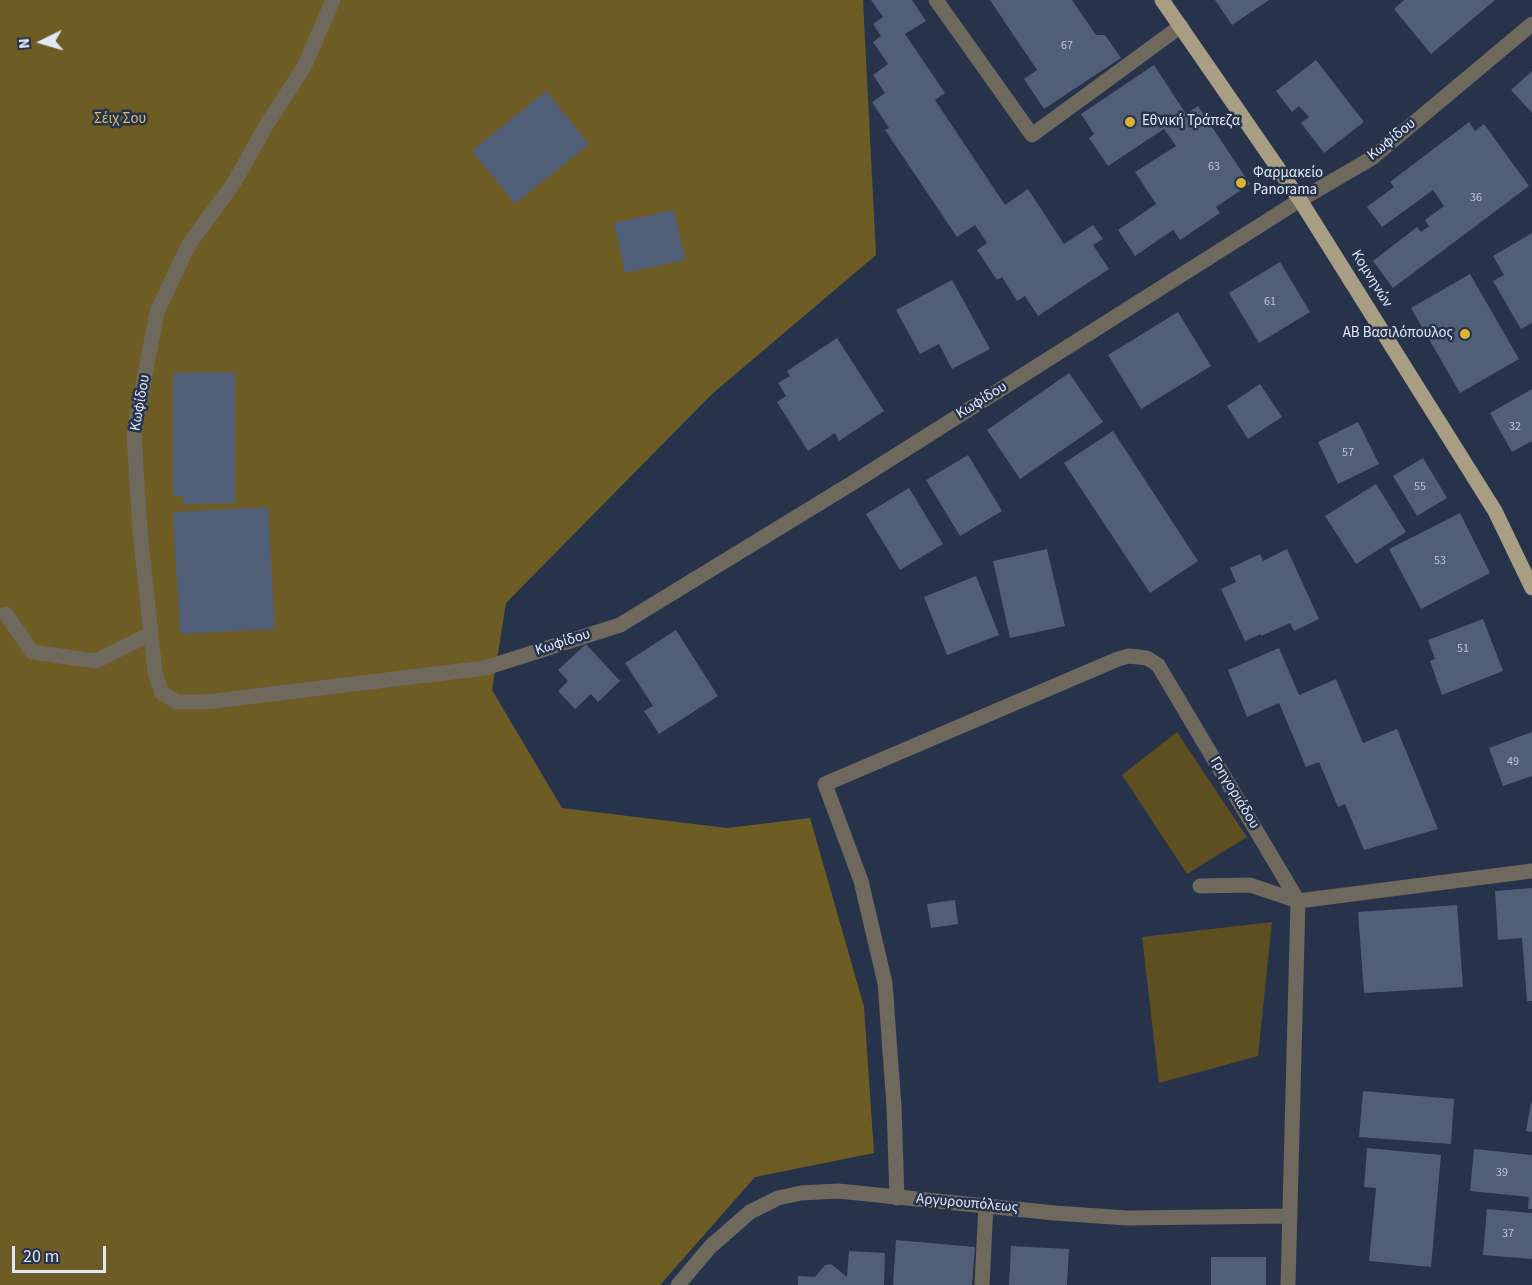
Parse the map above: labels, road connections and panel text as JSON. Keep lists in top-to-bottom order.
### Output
{
  "streets": {
    "main road": ["Κομνηνών"],
    "street": ["Κωφίδου", "Γρηγοριάδου", "Αργυρουπόλεως"]
  },
  "crossings": [
    ["Κωφίδου", "Κομνηνών"],
    ["Γρηγοριάδου", "Αργυρουπόλεως"]
  ],
  "parks": ["Σέιχ Σου"],
  "places": ["Εθνική Τράπεζα", "Φαρμακείο Panorama", "ΑΒ Βασιλόπουλος"],
  "house_numbers": [
    "67",
    "63",
    "36",
    "61",
    "32",
    "57",
    "55",
    "53",
    "51",
    "49",
    "39",
    "37"
  ],
  "scale_bar": "20 m",
  "north": "left"
}
